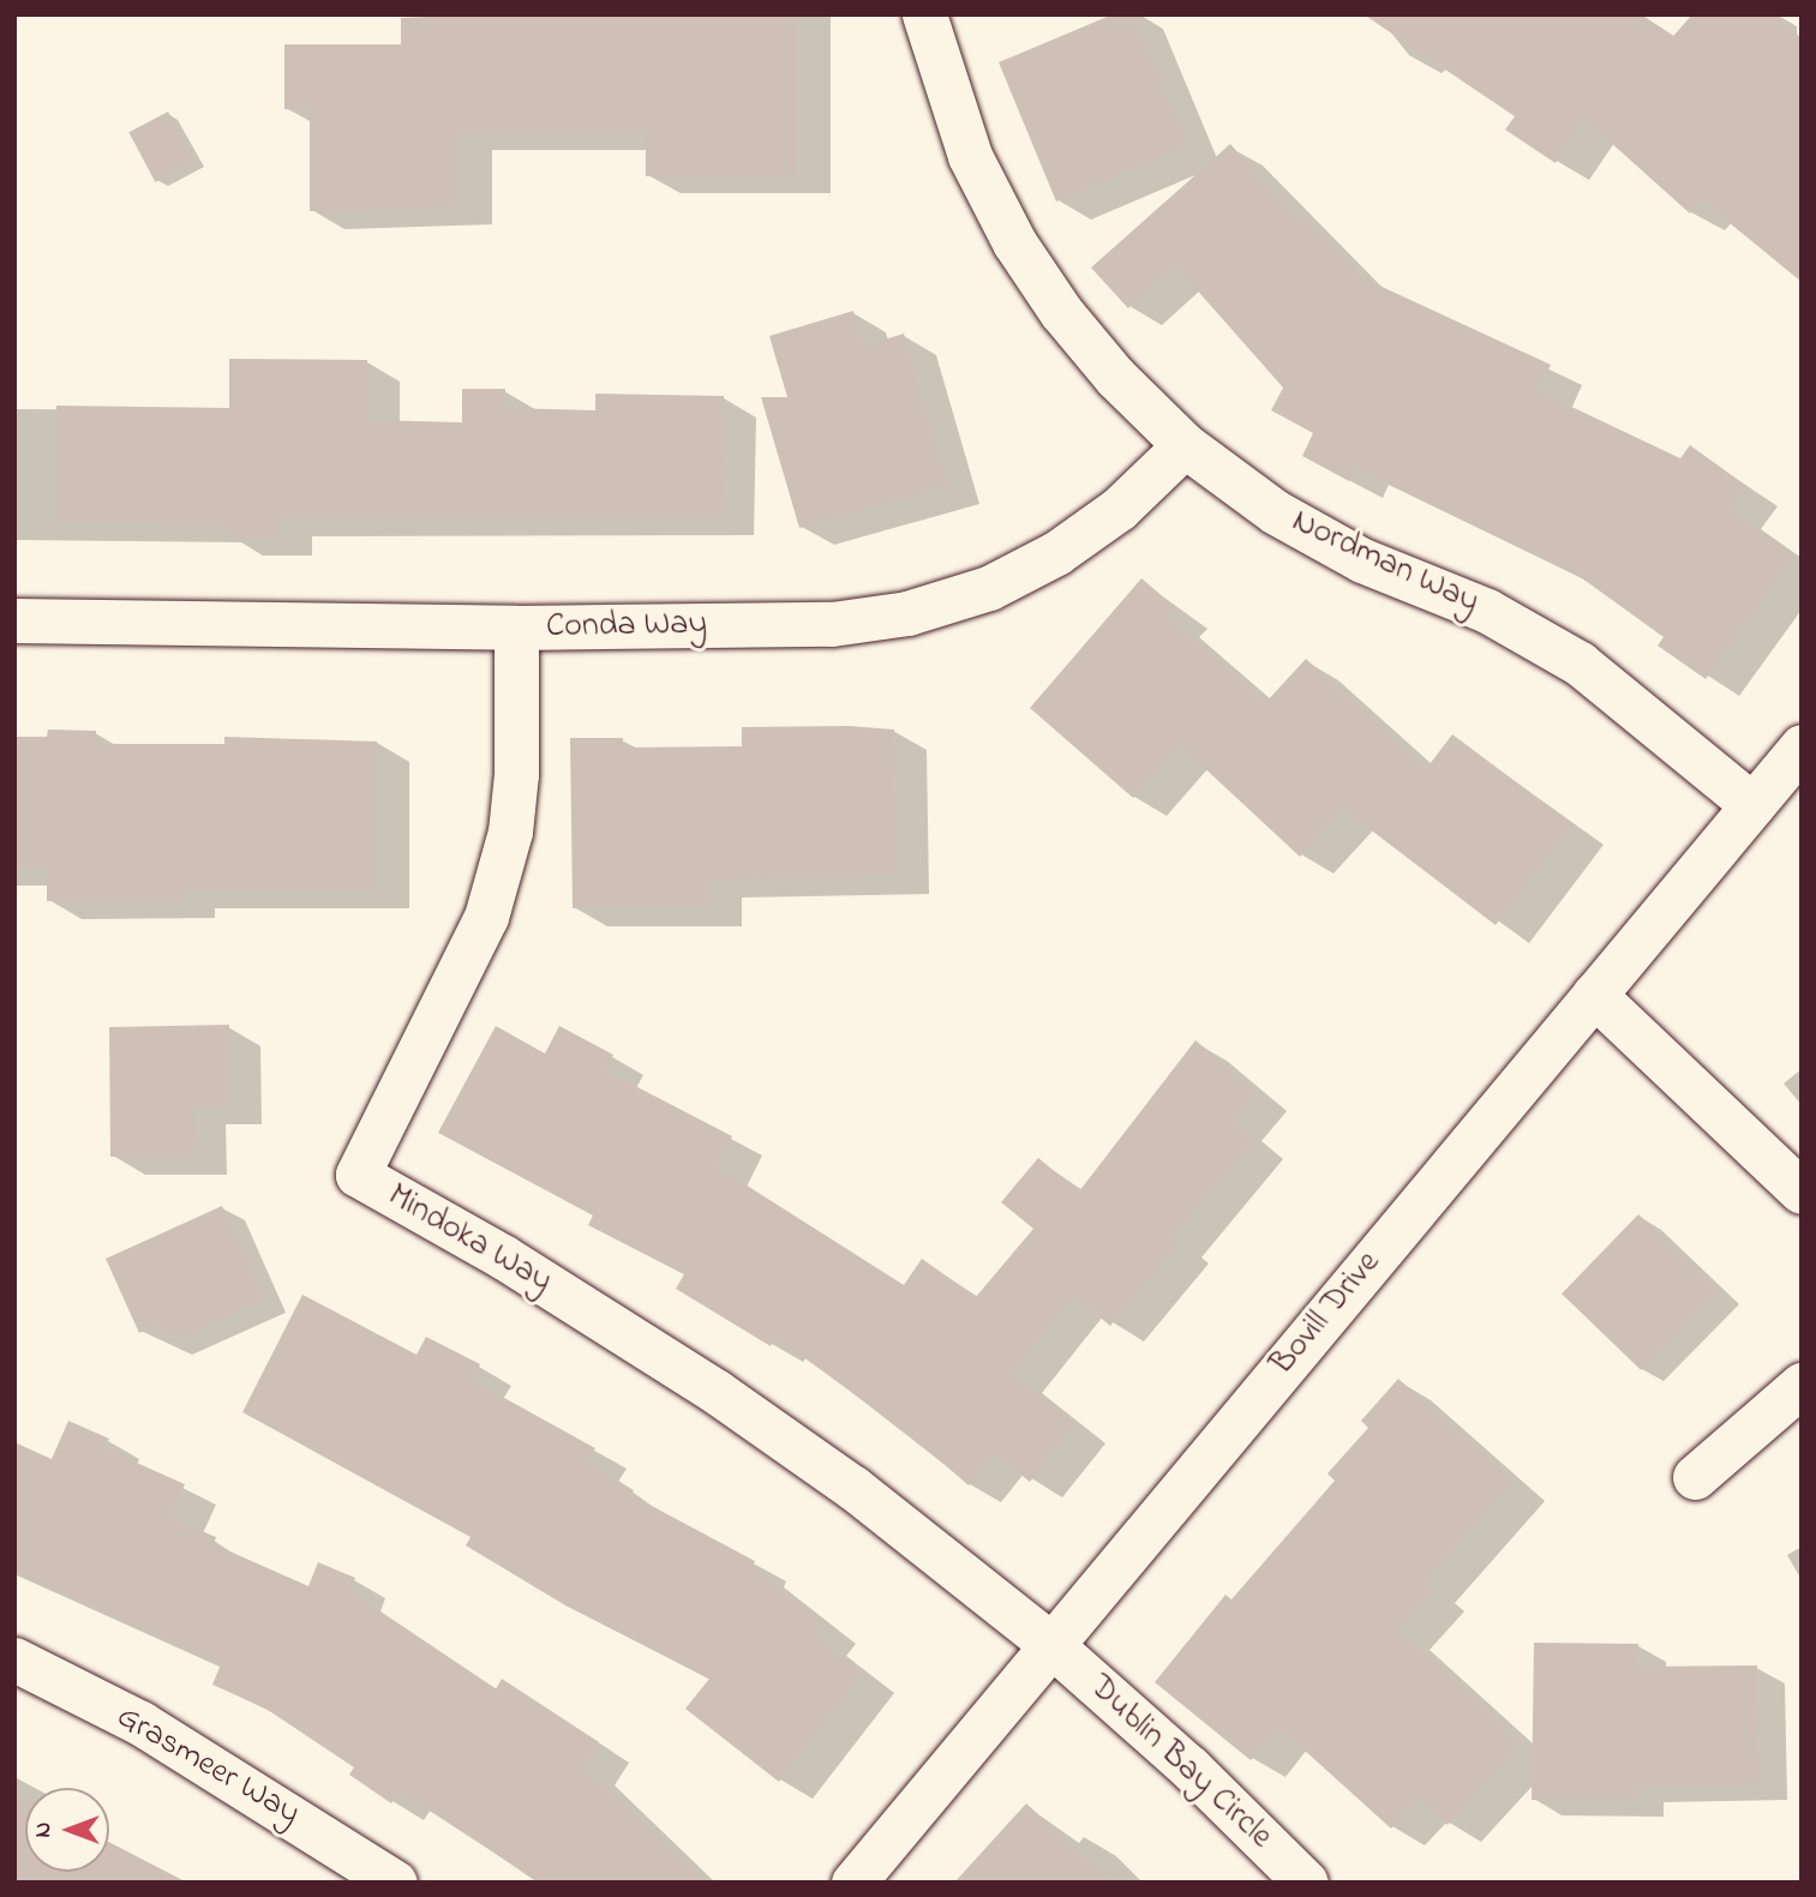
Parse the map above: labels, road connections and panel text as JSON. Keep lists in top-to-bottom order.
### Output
{
  "streets": {
    "street": [
      "Nordman Way",
      "Conda Way",
      "Mindoka Way",
      "Bovill Drive",
      "Dublin Bay Circle",
      "Grasmeer Way"
    ]
  },
  "crossings": [
    ["Nordman Way", "Conda Way"],
    ["Nordman Way", "Bovill Drive"],
    ["Conda Way", "Mindoka Way"],
    ["Mindoka Way", "Bovill Drive"],
    ["Mindoka Way", "Dublin Bay Circle"],
    ["Bovill Drive", "Dublin Bay Circle"]
  ],
  "north": "left"
}
